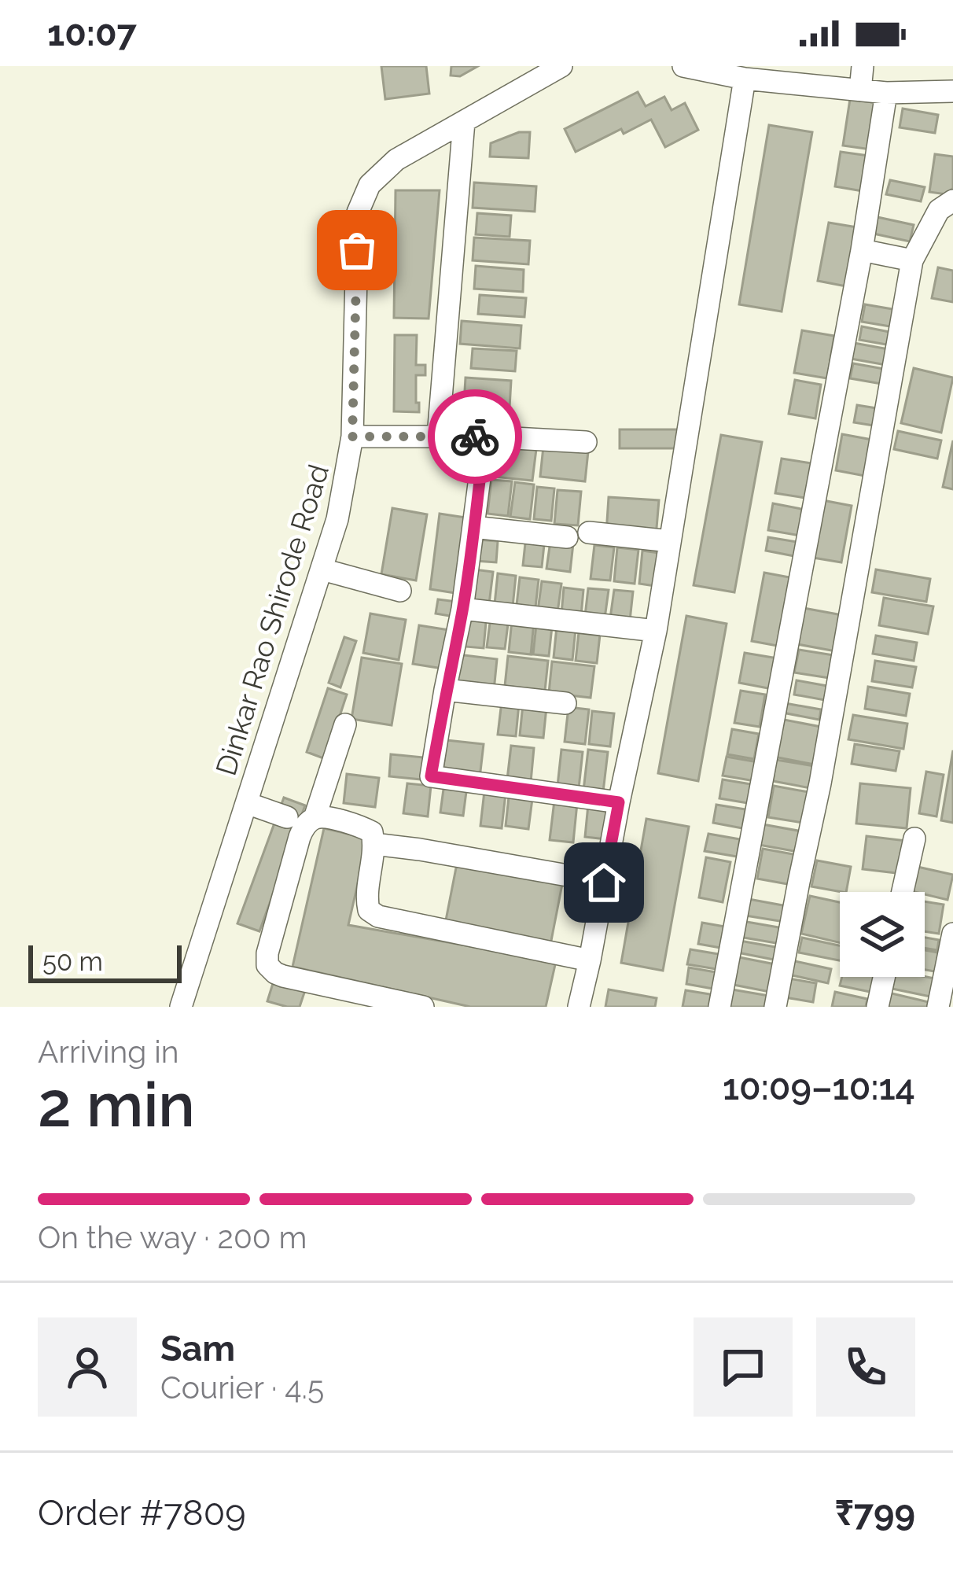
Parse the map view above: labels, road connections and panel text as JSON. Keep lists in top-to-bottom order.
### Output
{
  "streets": {
    "street": ["Dinkar Rao Shirode Road"]
  },
  "scale_bar": "50 m",
  "page": {
    "status": "10:07",
    "scale": "50 m",
    "heading": ["2 min", "Arriving in", "10:09–10:14"],
    "panel": [
      "Sam",
      "Courier · 4.5",
      "Order #7809",
      "₹799"
    ],
    "bar": "On the way · 200 m"
  }
}
